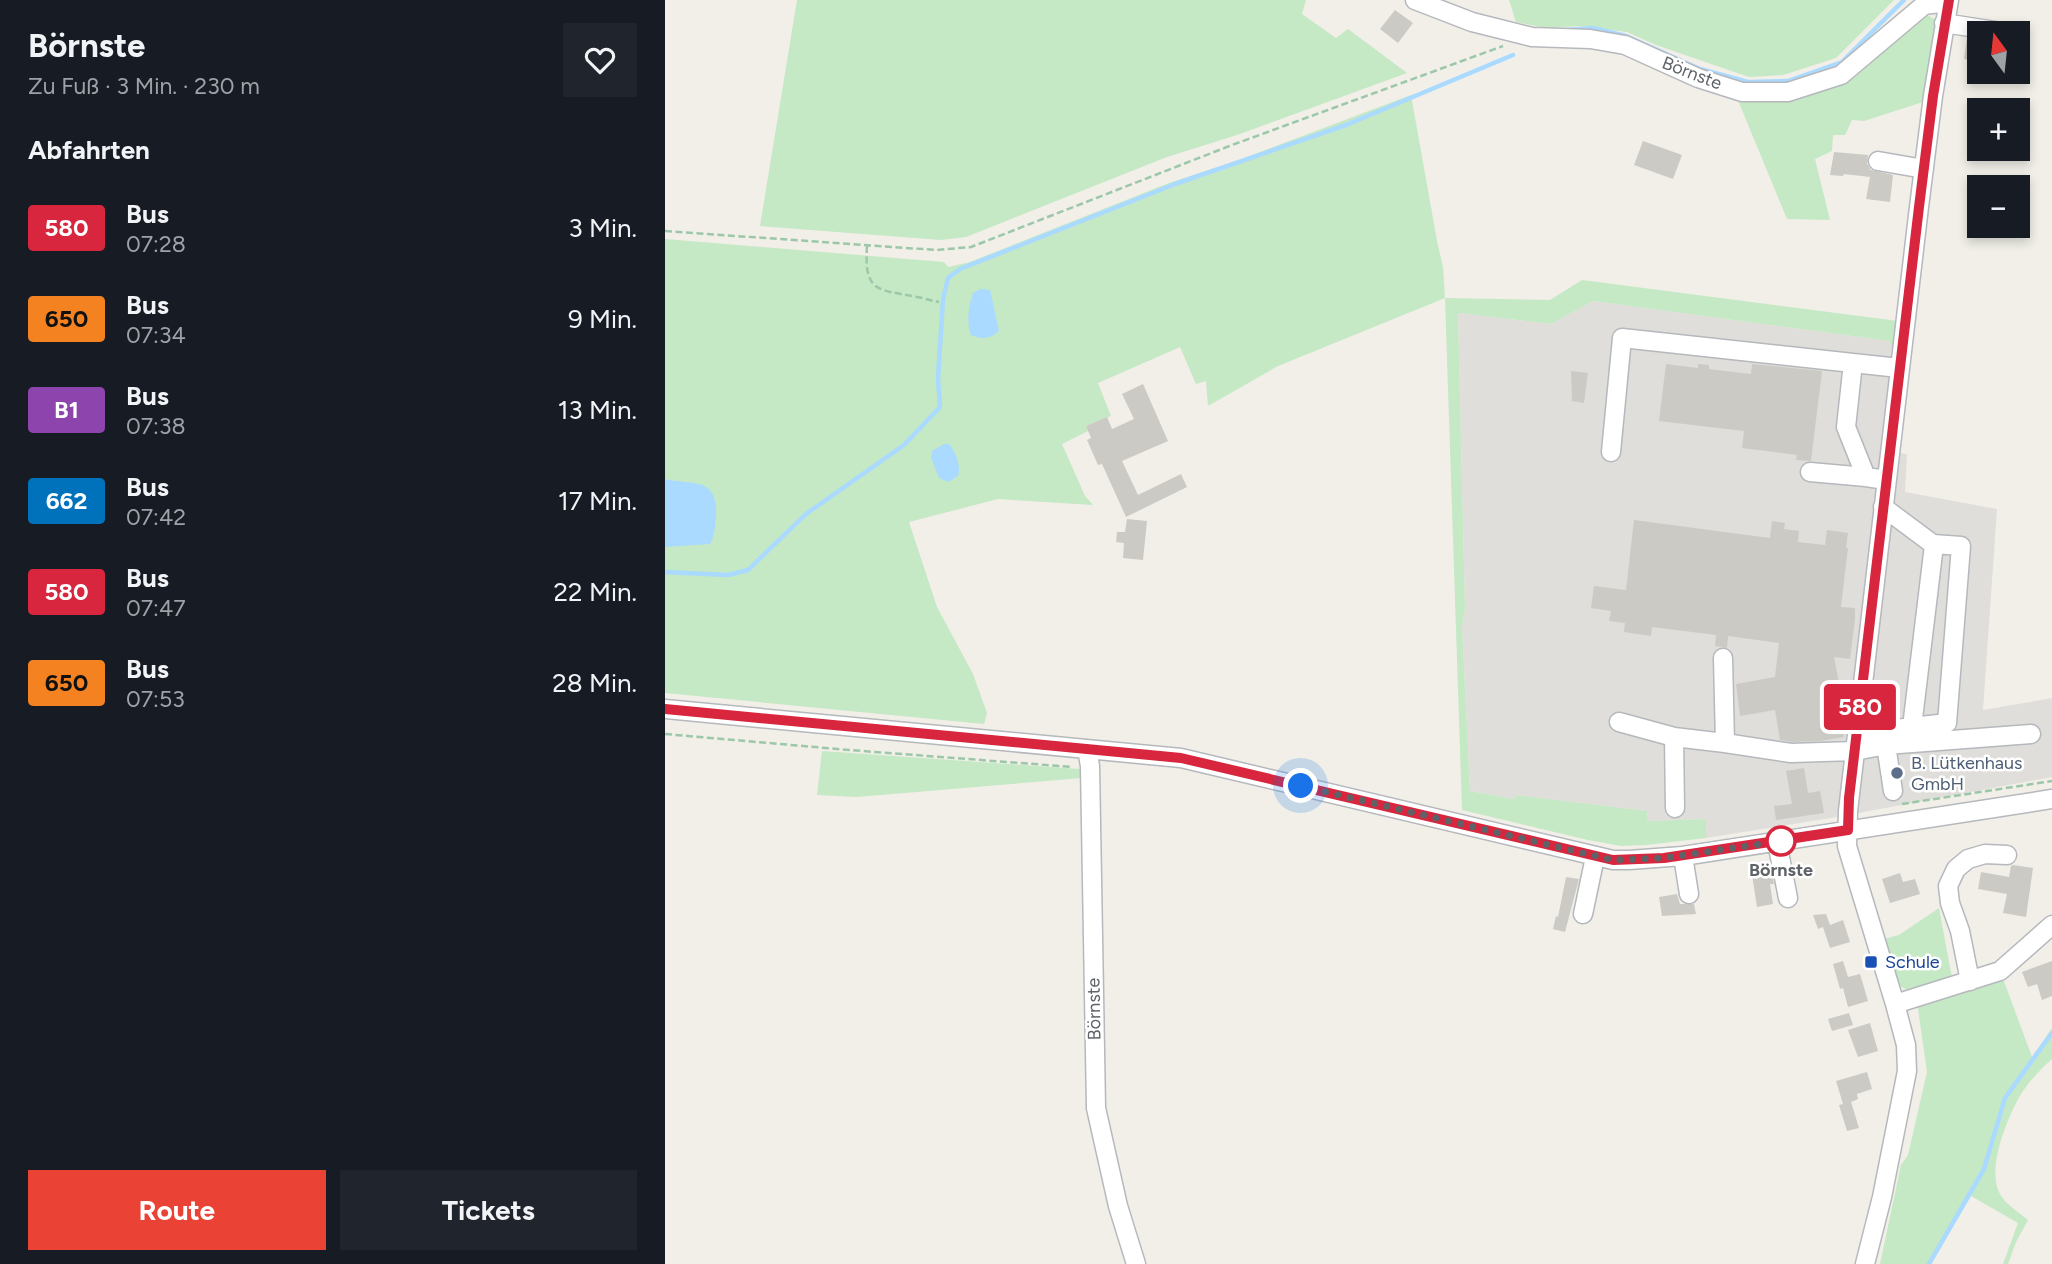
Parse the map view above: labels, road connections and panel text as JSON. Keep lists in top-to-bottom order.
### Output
{
  "streets": {
    "street": ["Börnste"]
  },
  "places": {
    "other": ["B. Lütkenhaus GmbH", "Börnste"],
    "transit": ["Schule"]
  },
  "lines": ["bus line 580"],
  "north": "top",
  "page": {
    "heading": [
      ["Börnste", "Zu Fuß · 3 Min. · 230 m"],
      "Abfahrten"
    ],
    "on_map": "580",
    "map_buttons": ["+", "−"],
    "list": [
      {
        "mark": "580",
        "name": "Bus",
        "note": "07:28",
        "value": "3 Min."
      },
      {
        "mark": "650",
        "name": "Bus",
        "note": "07:34",
        "value": "9 Min."
      },
      {
        "mark": "B1",
        "name": "Bus",
        "note": "07:38",
        "value": "13 Min."
      },
      {
        "mark": "662",
        "name": "Bus",
        "note": "07:42",
        "value": "17 Min."
      },
      {
        "mark": "580",
        "name": "Bus",
        "note": "07:47",
        "value": "22 Min."
      },
      {
        "mark": "650",
        "name": "Bus",
        "note": "07:53",
        "value": "28 Min."
      }
    ],
    "buttons": ["Route", "Tickets"]
  }
}
